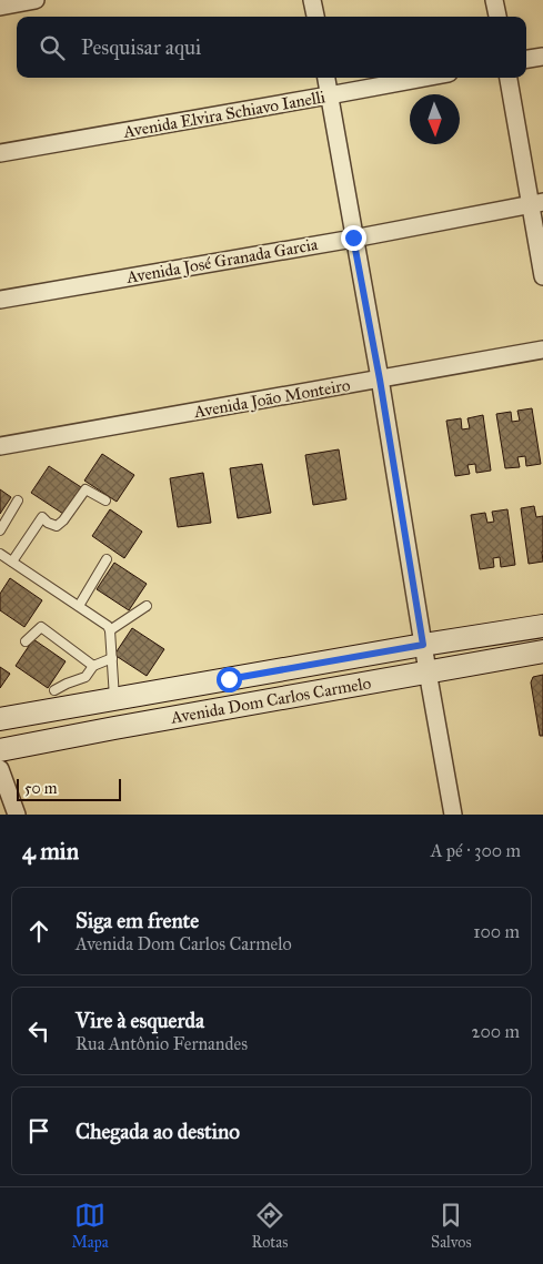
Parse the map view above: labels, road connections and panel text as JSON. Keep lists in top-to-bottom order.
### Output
{
  "streets": {
    "street": [
      "Avenida Elvira Schiavo Ianelli",
      "Avenida José Granada Garcia",
      "Avenida João Monteiro",
      "Avenida Dom Carlos Carmelo"
    ]
  },
  "scale_bar": "50 m",
  "north": "bottom",
  "page": {
    "search": "Pesquisar aqui",
    "scale": "50 m",
    "heading": ["4 min", "A pé · 300 m"],
    "list": [
      ["Siga em frente", "Avenida Dom Carlos Carmelo", "100 m"],
      ["Vire à esquerda", "Rua Antônio Fernandes", "200 m"],
      "Chegada ao destino"
    ],
    "nav": ["Mapa", "Rotas", "Salvos"]
  }
}
